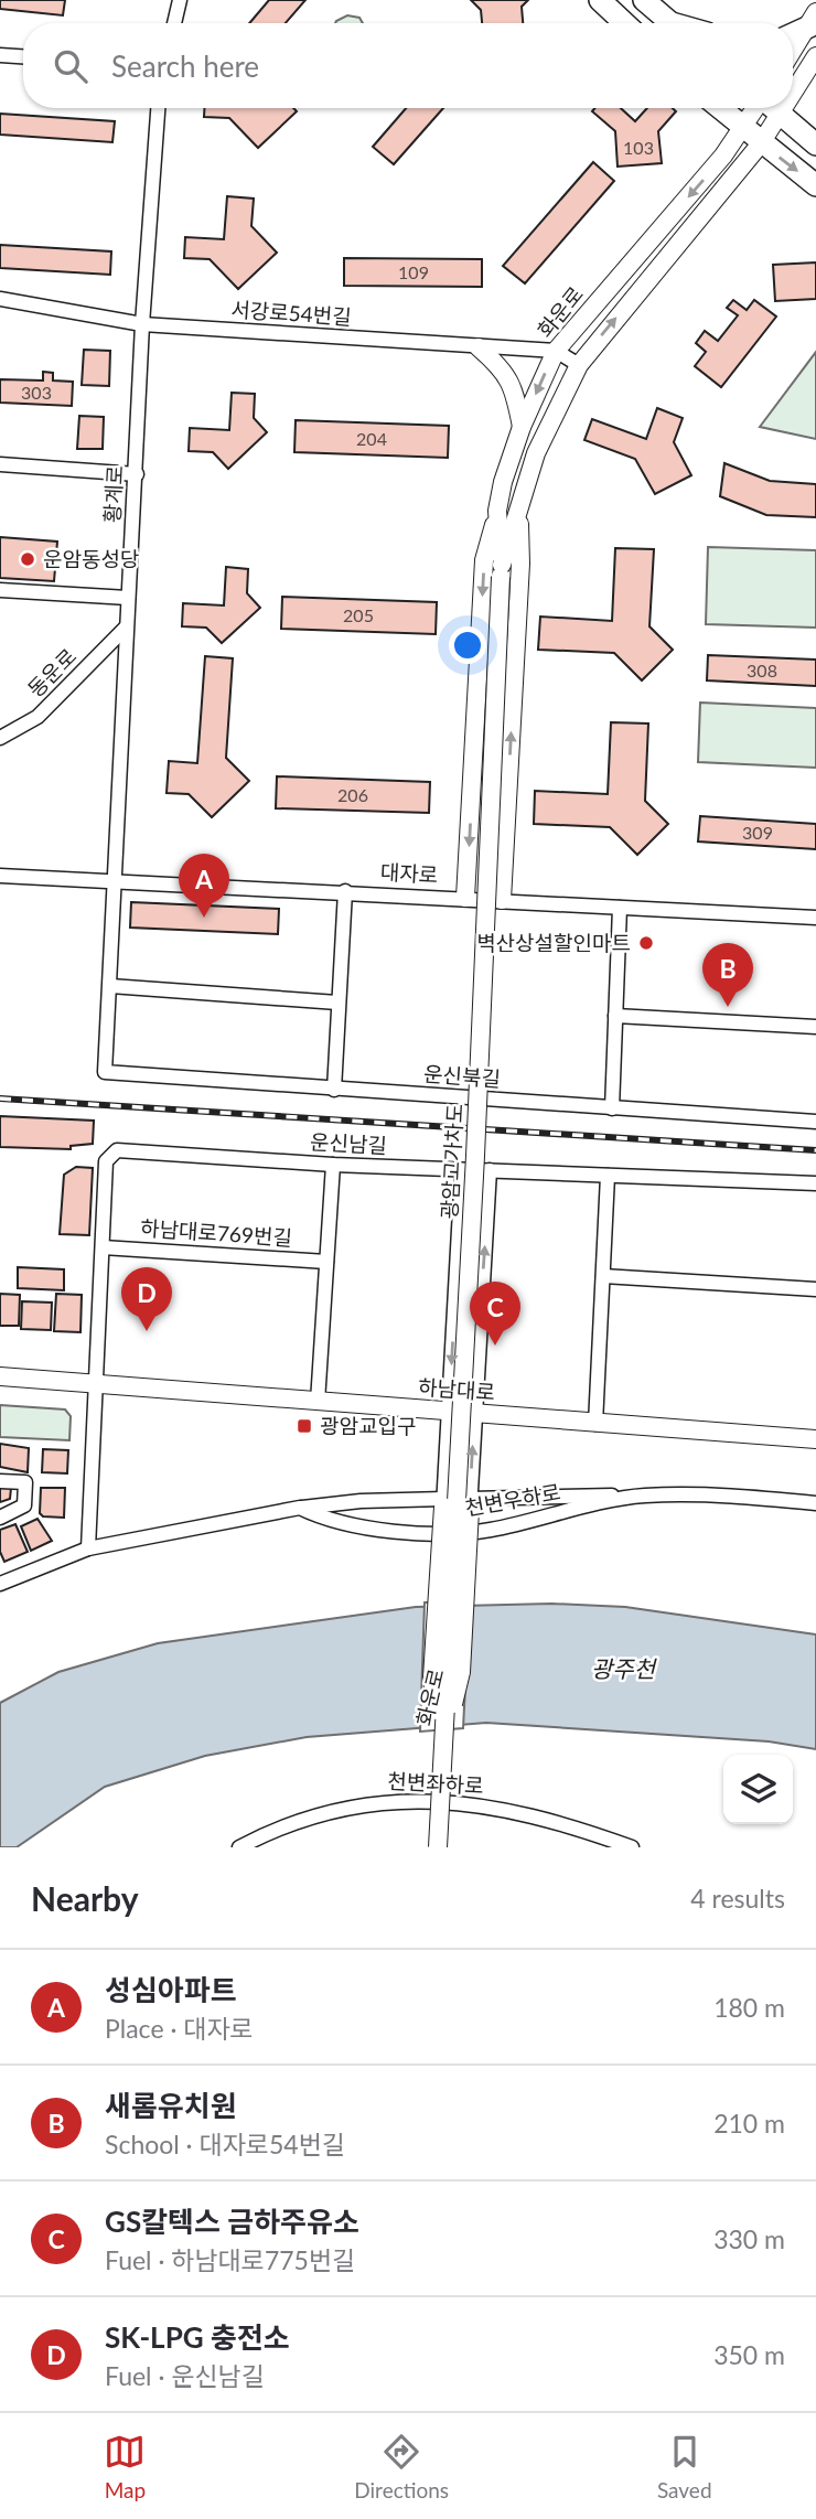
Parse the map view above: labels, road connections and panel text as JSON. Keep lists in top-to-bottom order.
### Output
{
  "streets": {
    "street": [
      "화운로",
      "서강로54번길",
      "황계로",
      "동운로",
      "대자로",
      "운신북길",
      "운신남길",
      "광암고가차도",
      "하남대로769번길",
      "하남대로",
      "천변우하로",
      "천변좌하로"
    ]
  },
  "crossings": [
    ["화운로", "서강로54번길"],
    ["화운로", "운신남길"],
    ["화운로", "광암고가차도"],
    ["화운로", "하남대로"],
    ["화운로", "천변우하로"],
    ["서강로54번길", "황계로"],
    ["황계로", "동운로"],
    ["황계로", "대자로"],
    ["황계로", "운신북길"],
    ["운신남길", "하남대로769번길"],
    ["운신남길", "하남대로"]
  ],
  "water": ["광주천"],
  "places": {
    "other": ["운암동성당", "벽산상설할인마트"],
    "transit": ["광암교입구"]
  },
  "house_numbers": [
    "103",
    "109",
    "303",
    "204",
    "205",
    "308",
    "206",
    "309"
  ],
  "page": {
    "search": "Search here",
    "pins": [
      "A",
      "B",
      "D",
      "C"
    ],
    "heading": ["Nearby", "4 results"],
    "list": [
      {
        "mark": "A",
        "name": "성심아파트",
        "note": "Place · 대자로",
        "value": "180 m"
      },
      {
        "mark": "B",
        "name": "새롬유치원",
        "note": "School · 대자로54번길",
        "value": "210 m"
      },
      {
        "mark": "C",
        "name": "GS칼텍스 금하주유소",
        "note": "Fuel · 하남대로775번길",
        "value": "330 m"
      },
      {
        "mark": "D",
        "name": "SK-LPG 충전소",
        "note": "Fuel · 운신남길",
        "value": "350 m"
      }
    ],
    "nav": ["Map", "Directions", "Saved"]
  }
}
